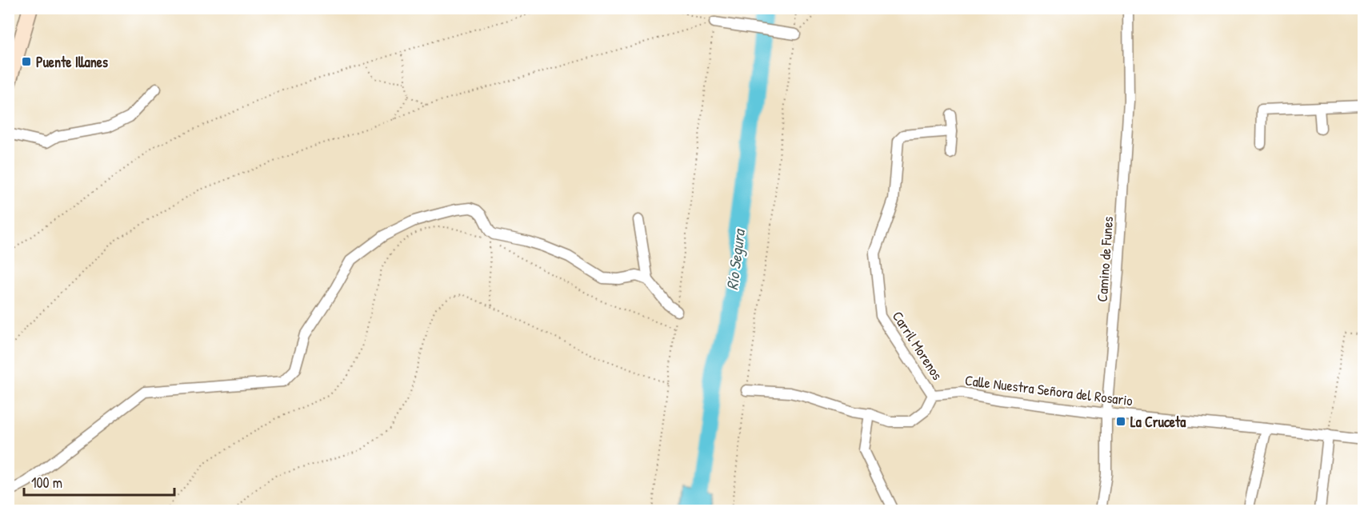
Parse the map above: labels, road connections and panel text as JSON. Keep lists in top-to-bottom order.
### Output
{
  "streets": {
    "street": ["Camino de Funes", "Carril Morenos", "Calle Nuestra Señora del Rosario"]
  },
  "crossings": [
    ["Camino de Funes", "Calle Nuestra Señora del Rosario"],
    ["Carril Morenos", "Calle Nuestra Señora del Rosario"]
  ],
  "water": ["Río Segura"],
  "places": {
    "transit": ["Puente Illanes", "La Cruceta"]
  },
  "scale_bar": "100 m"
}
